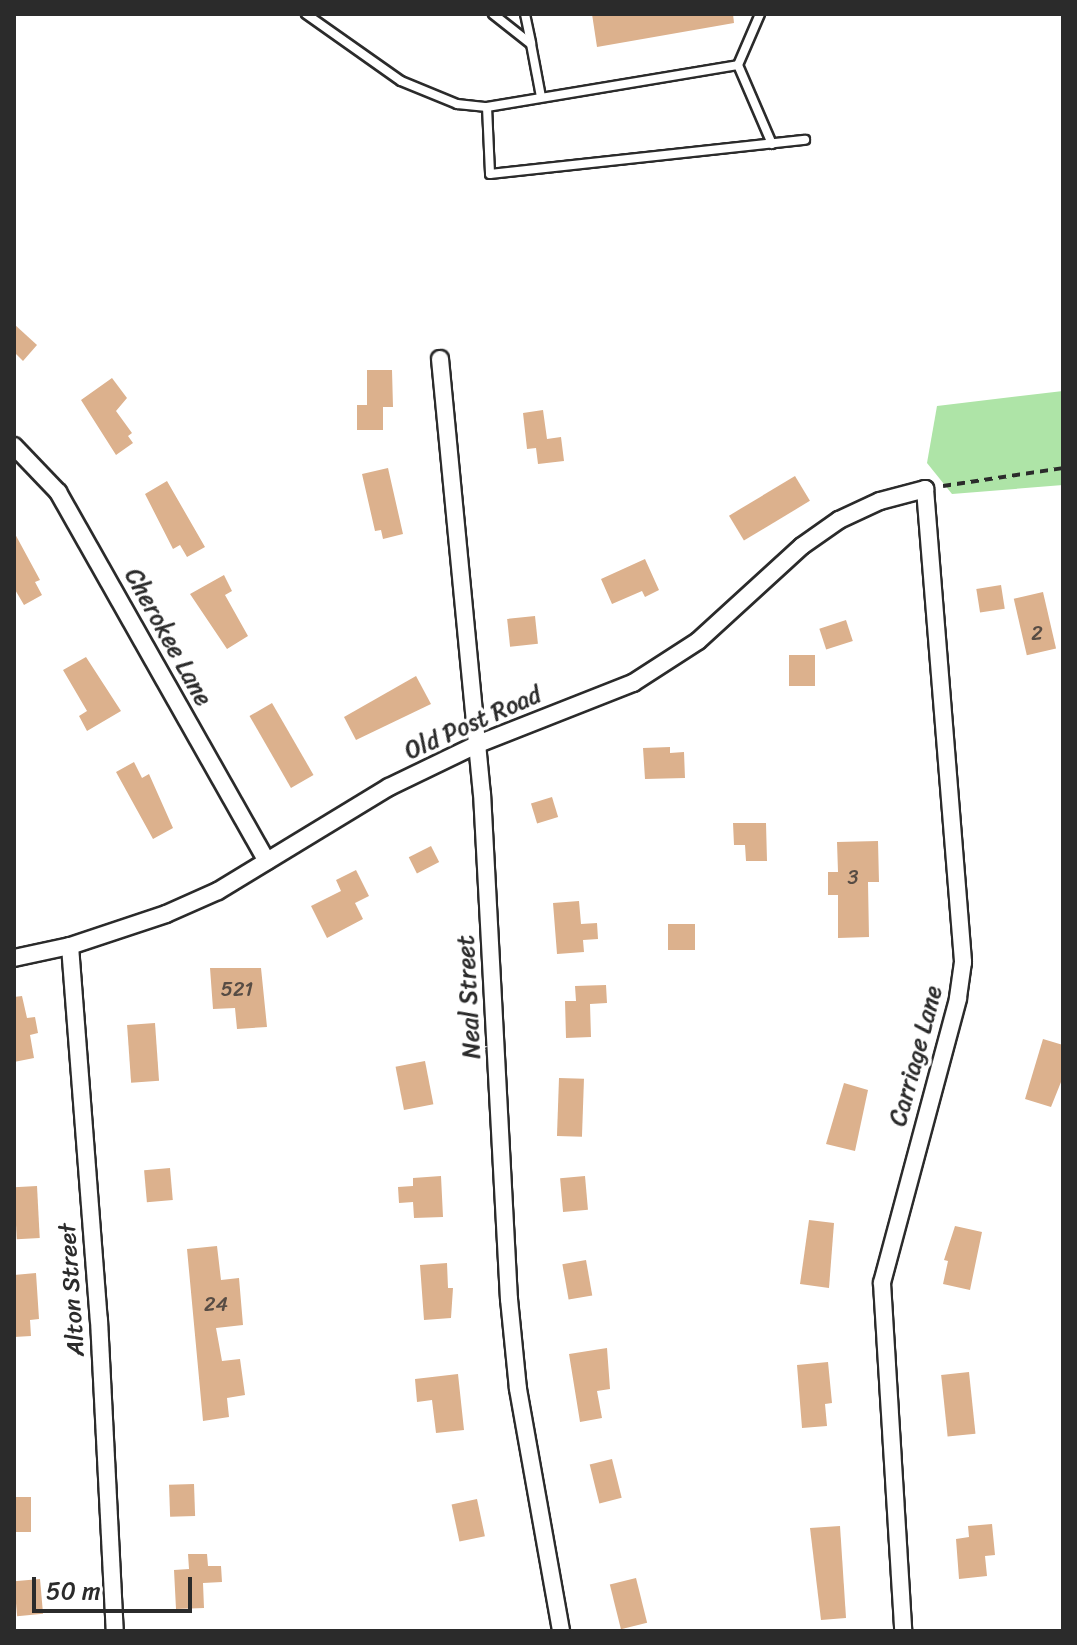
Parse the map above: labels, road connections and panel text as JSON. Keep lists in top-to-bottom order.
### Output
{
  "streets": {
    "street": [
      "Cherokee Lane",
      "Old Post Road",
      "Neal Street",
      "Carriage Lane",
      "Alton Street"
    ]
  },
  "crossings": [
    ["Cherokee Lane", "Old Post Road"],
    ["Old Post Road", "Neal Street"],
    ["Old Post Road", "Carriage Lane"],
    ["Old Post Road", "Alton Street"]
  ],
  "house_numbers": [
    "2",
    "3",
    "521",
    "24"
  ],
  "scale_bar": "50 m"
}
